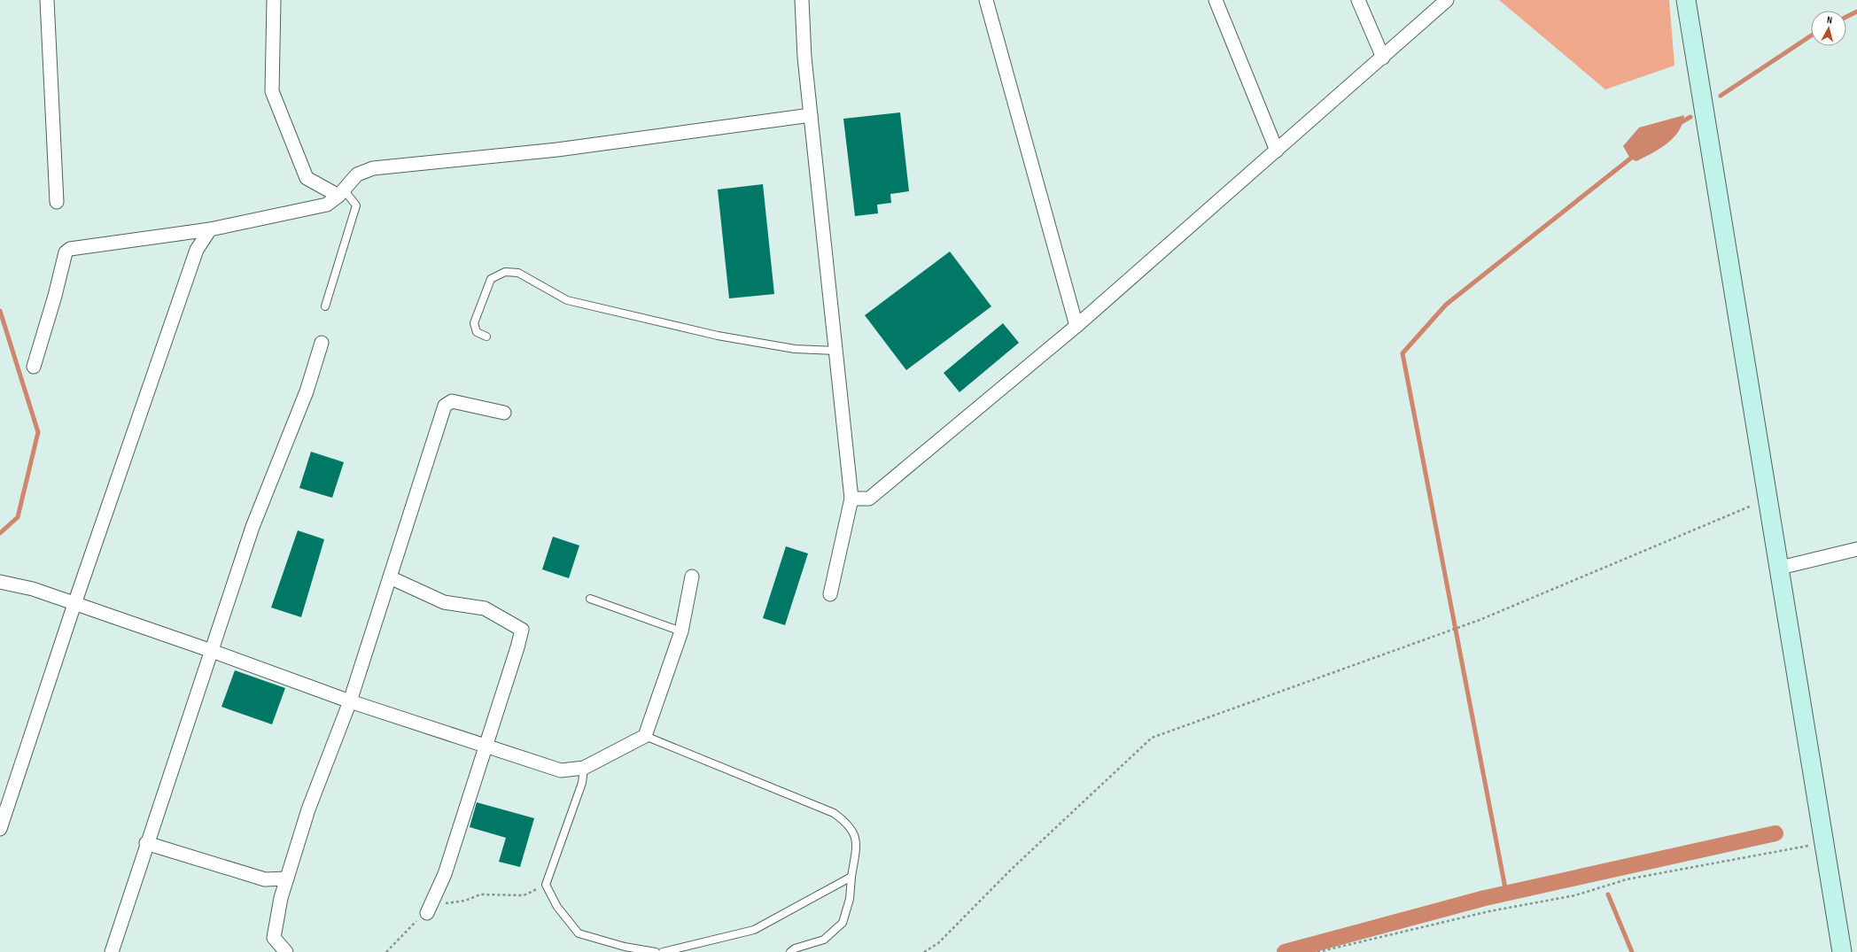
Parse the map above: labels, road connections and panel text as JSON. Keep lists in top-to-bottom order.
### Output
{
  "north": "top"
}
